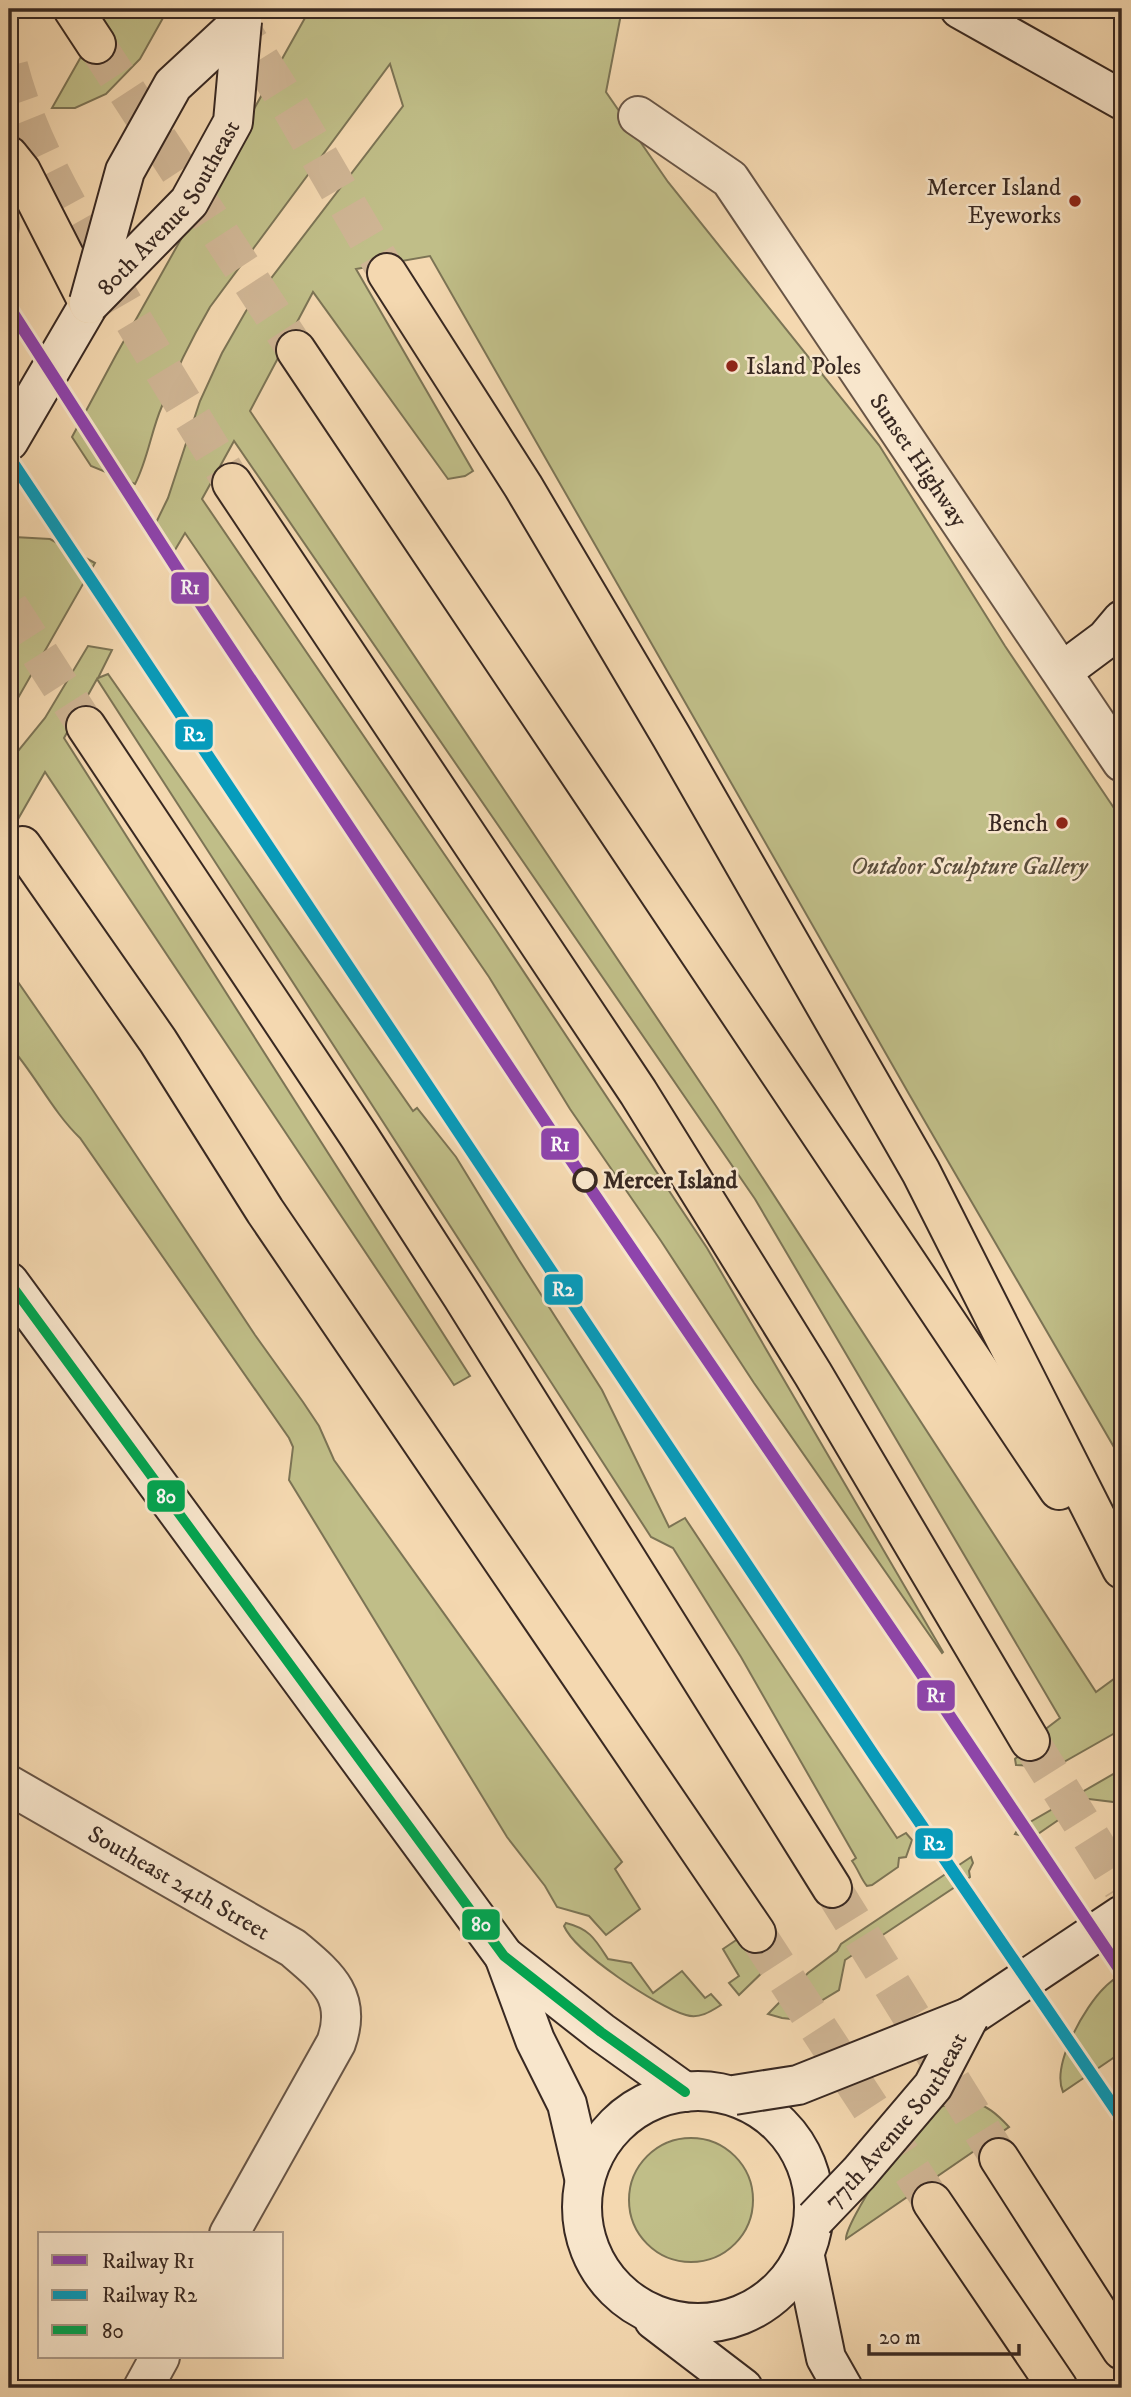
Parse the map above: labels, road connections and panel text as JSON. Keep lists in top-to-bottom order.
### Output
{
  "streets": {
    "street": [
      "80th Avenue Southeast",
      "Sunset Highway",
      "Southeast 24th Street",
      "77th Avenue Southeast"
    ]
  },
  "parks": ["Outdoor Sculpture Gallery"],
  "places": [
    "Mercer Island Eyeworks",
    "Island Poles",
    "Bench",
    "Mercer Island"
  ],
  "lines": ["rail line R1", "rail line R2", "transit line 80"],
  "legend": ["Railway R1", "Railway R2", "80"],
  "scale_bar": "20 m"
}
